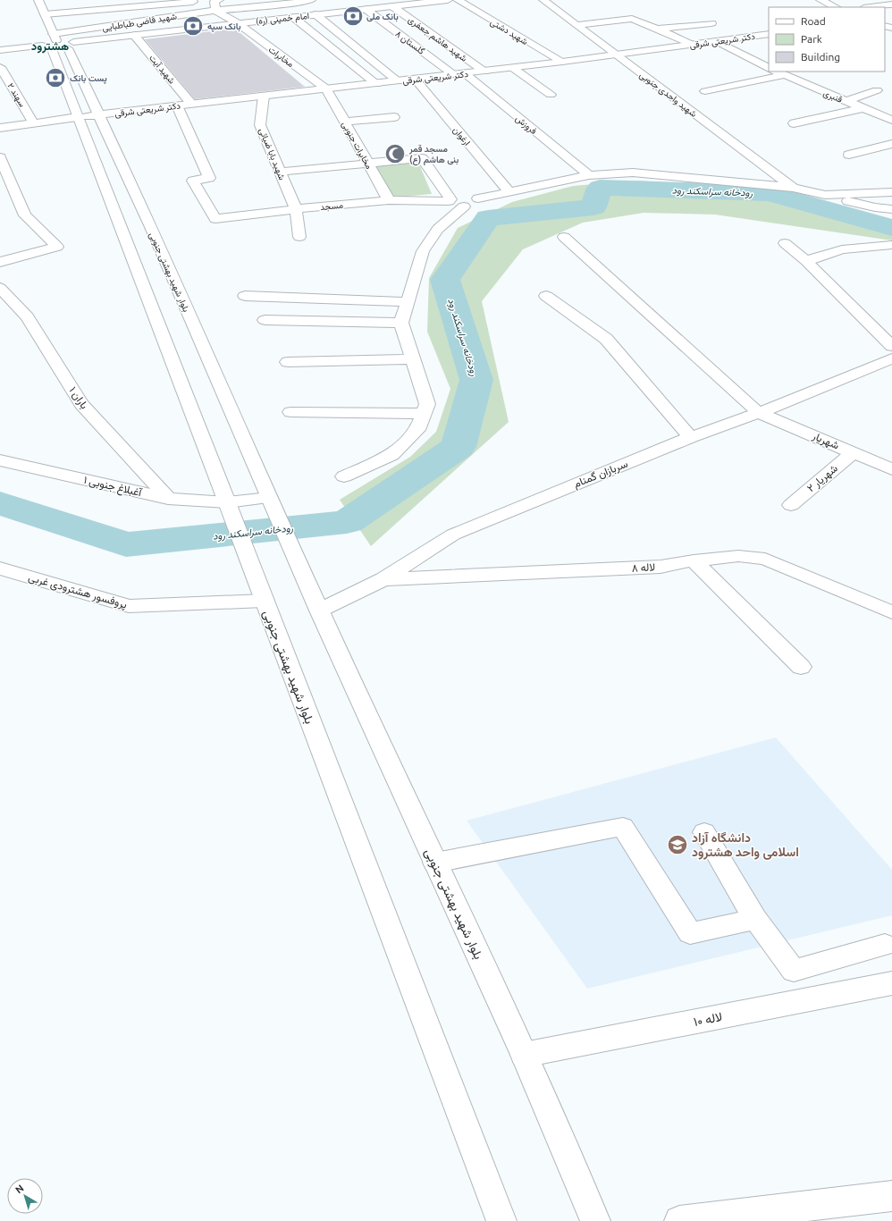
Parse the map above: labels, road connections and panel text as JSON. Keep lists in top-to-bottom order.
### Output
{
  "streets": {
    "street": [
      "امام خمینی (ره)",
      "شهید قاضی طباطبایی",
      "شهید دشتی",
      "شهيد هاشم جعفری",
      "دکتر شریعتی شرقی",
      "گلستان ۸",
      "مخابرات",
      "شهید آیت",
      "شهید واحدی جنوبی",
      "سهند ۲",
      "قنبری",
      "فروزش",
      "ارغوان",
      "مخابرات جنوبی",
      "شهيد بابا ضيائی",
      "مسجد",
      "بلوار شهید بهشتی جنوبی",
      "باران ۱",
      "شهریار",
      "سربازان گمنام",
      "شهریار ۲",
      "آغبلاغ جنوبی ۱",
      "لاله ۸",
      "پروفسور هشترودی غربی",
      "لاله ۱۰"
    ]
  },
  "crossings": [
    ["امام خمینی (ره)", "شهید قاضی طباطبایی"],
    ["امام خمینی (ره)", "شهيد هاشم جعفری"],
    ["امام خمینی (ره)", "گلستان ۸"],
    ["امام خمینی (ره)", "مخابرات"],
    ["امام خمینی (ره)", "شهید آیت"],
    ["امام خمینی (ره)", "بلوار شهید بهشتی جنوبی"],
    ["شهید قاضی طباطبایی", "مخابرات"],
    ["شهید دشتی", "دکتر شریعتی شرقی"],
    ["شهيد هاشم جعفری", "دکتر شریعتی شرقی"],
    ["دکتر شریعتی شرقی", "گلستان ۸"],
    ["دکتر شریعتی شرقی", "مخابرات"],
    ["دکتر شریعتی شرقی", "شهید آیت"],
    ["دکتر شریعتی شرقی", "شهید واحدی جنوبی"],
    ["دکتر شریعتی شرقی", "سهند ۲"],
    ["دکتر شریعتی شرقی", "فروزش"],
    ["دکتر شریعتی شرقی", "ارغوان"],
    ["دکتر شریعتی شرقی", "مخابرات جنوبی"],
    ["دکتر شریعتی شرقی", "شهيد بابا ضيائی"],
    ["دکتر شریعتی شرقی", "مسجد"],
    ["دکتر شریعتی شرقی", "بلوار شهید بهشتی جنوبی"],
    ["گلستان ۸", "فروزش"],
    ["مخابرات", "مخابرات جنوبی"],
    ["مخابرات جنوبی", "مسجد"],
    ["شهيد بابا ضيائی", "مسجد"],
    ["بلوار شهید بهشتی جنوبی", "سربازان گمنام"],
    ["بلوار شهید بهشتی جنوبی", "آغبلاغ جنوبی ۱"],
    ["بلوار شهید بهشتی جنوبی", "پروفسور هشترودی غربی"],
    ["بلوار شهید بهشتی جنوبی", "لاله ۱۰"],
    ["باران ۱", "آغبلاغ جنوبی ۱"],
    ["شهریار", "سربازان گمنام"],
    ["شهریار", "شهریار ۲"],
    ["سربازان گمنام", "لاله ۸"]
  ],
  "districts": ["هشترود"],
  "water": ["رودخانه سراسکند رود"],
  "places": {
    "bank": ["بانک ملی", "بانک سپه", "پست بانک"],
    "mosque": ["مسجد قمر بنی هاشم (ع)"],
    "school or university": ["دانشگاه آزاد اسلامی واحد هشترود"]
  },
  "legend": ["Road", "Park", "Building"],
  "north": "top left"
}
